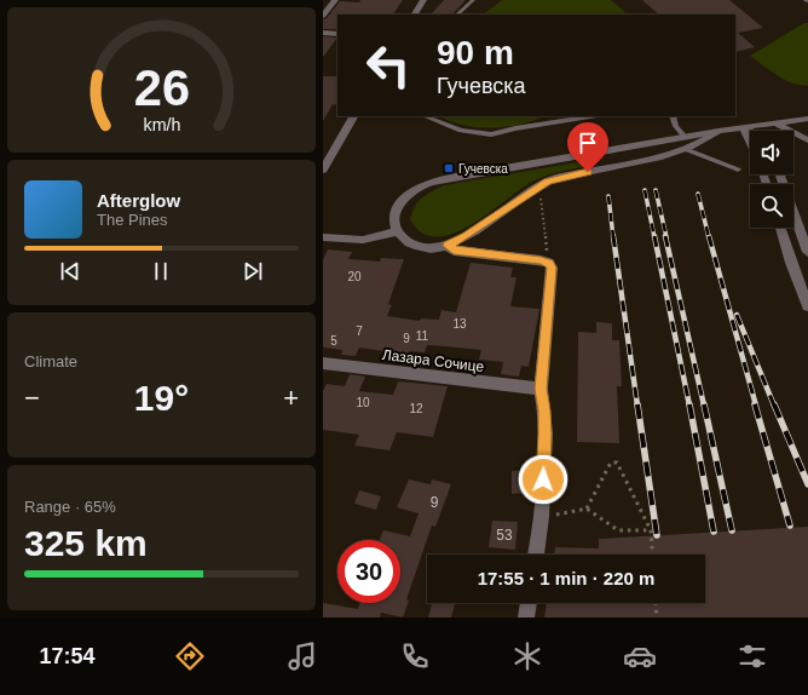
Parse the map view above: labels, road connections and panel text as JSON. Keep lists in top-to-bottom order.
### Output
{
  "streets": {
    "street": ["Лазара Сочице"]
  },
  "places": {
    "transit": ["Гучевска"]
  },
  "house_numbers": [
    "20",
    "13",
    "7",
    "11",
    "9",
    "5",
    "10",
    "12",
    "9",
    "53"
  ],
  "page": {
    "turn": ["90 m", "Гучевска"],
    "song": ["Afterglow", "The Pines"],
    "tile": [
      "Climate",
      ["Range · 65%", "325 km"]
    ],
    "heat": ["−", "19°", "+"],
    "limit": "30",
    "trip": "17:55 · 1 min · 220 m",
    "tabs": "17:54",
    "gauge": ["26", "km/h"]
  }
}
